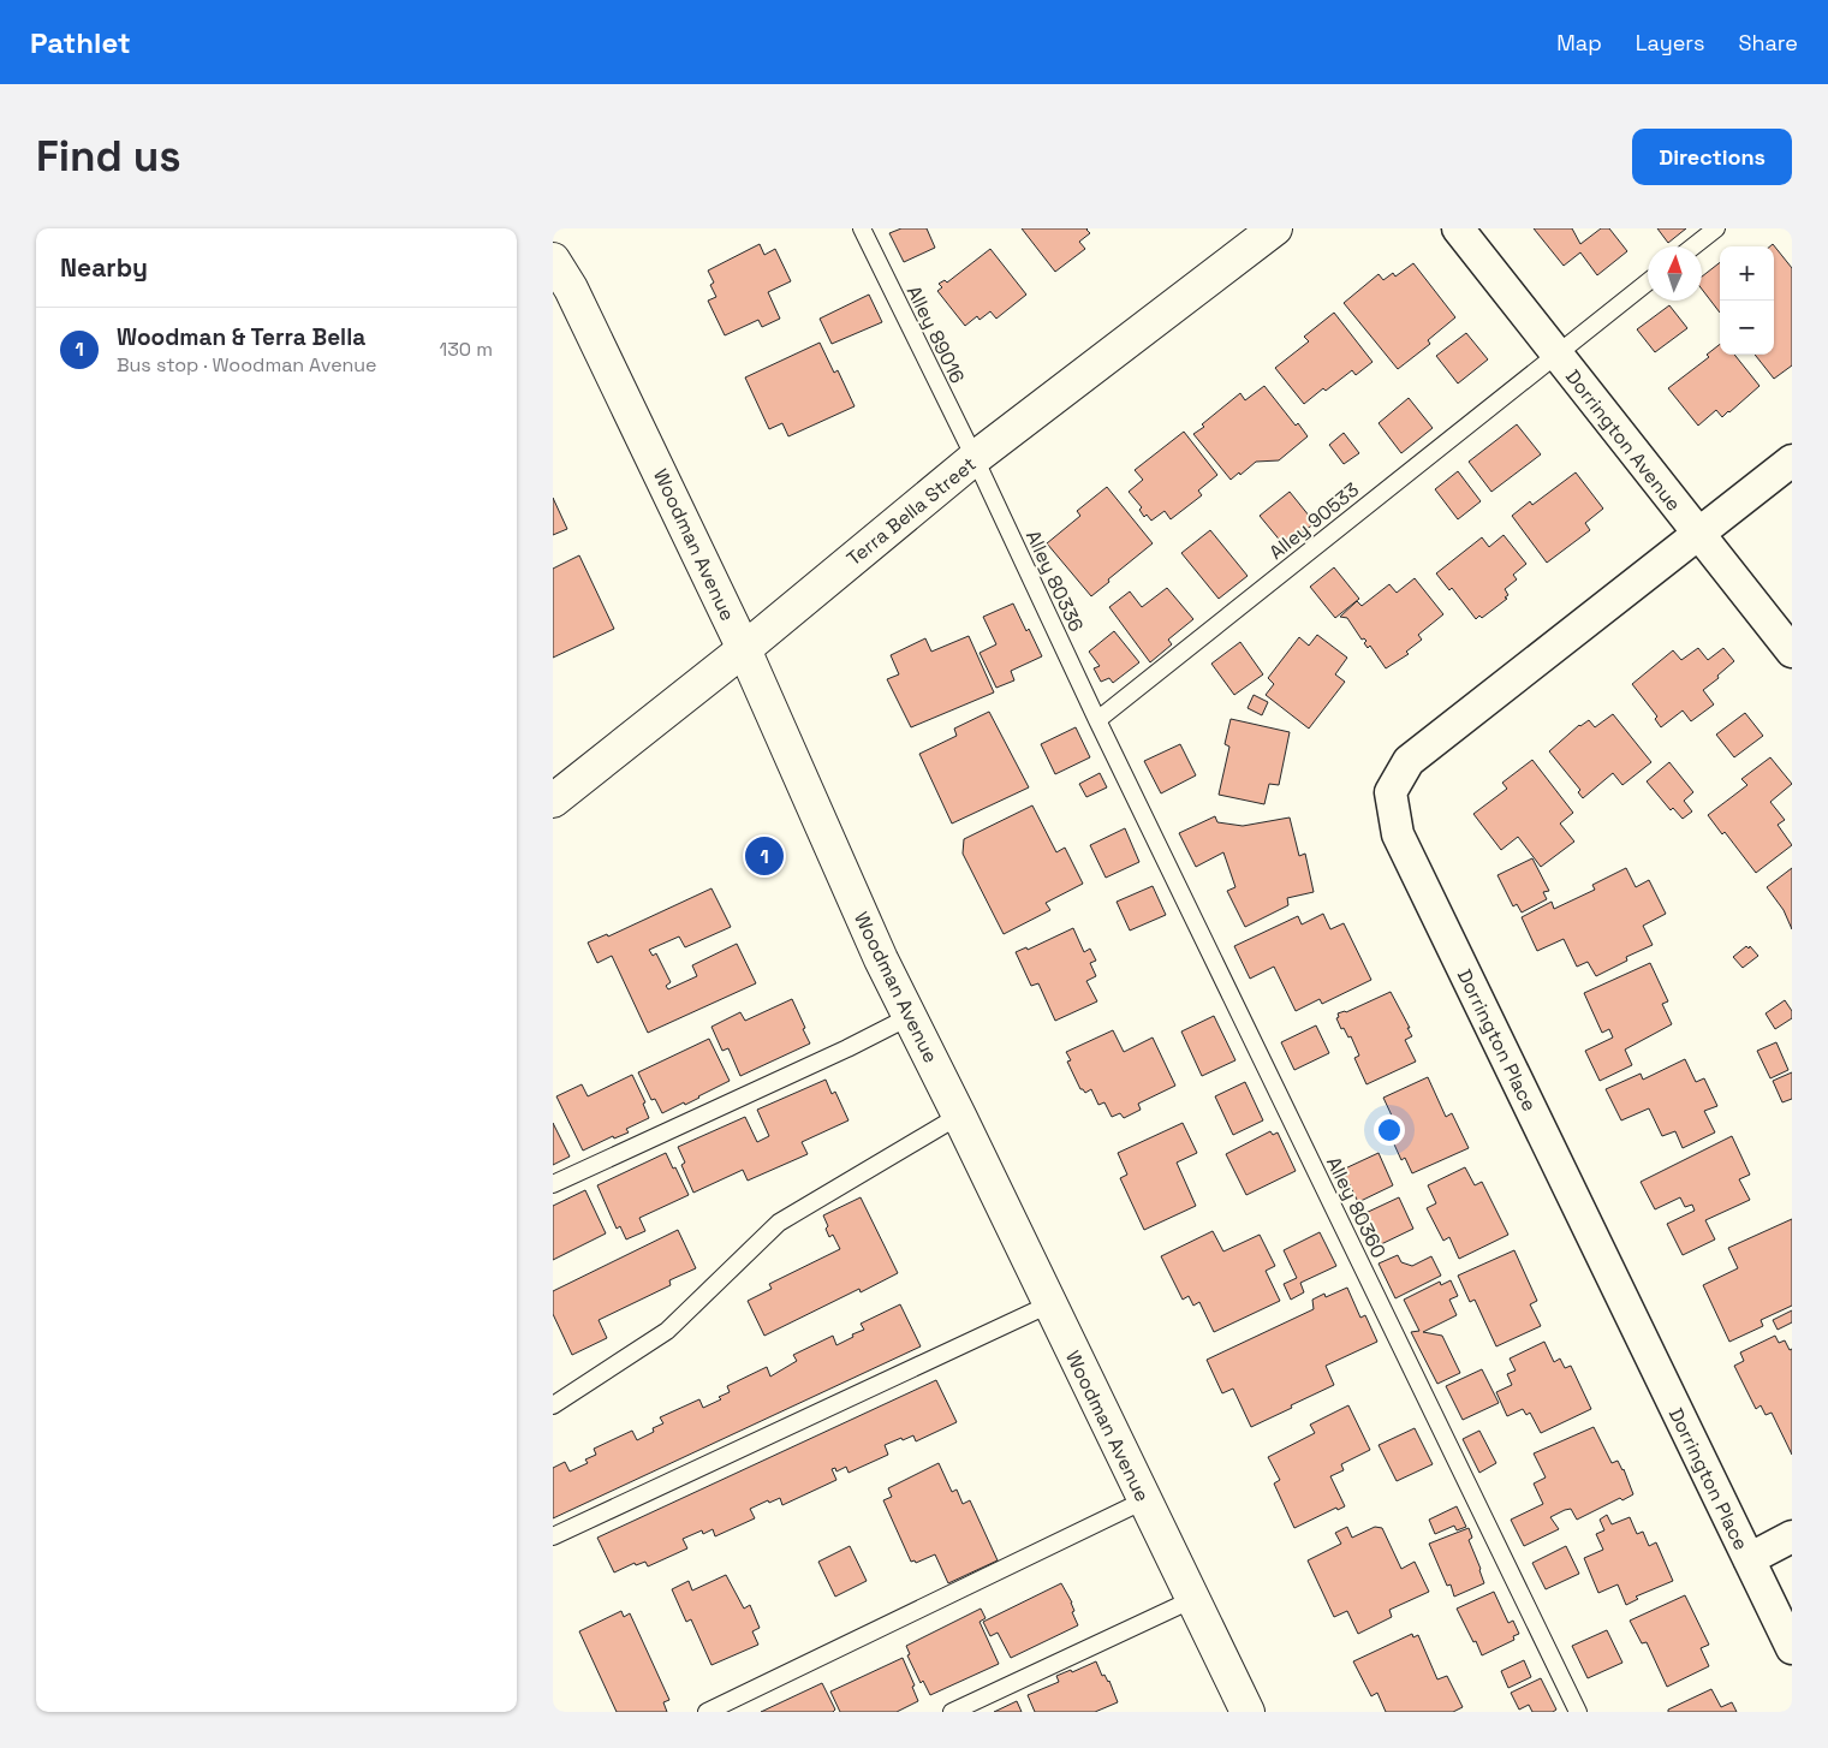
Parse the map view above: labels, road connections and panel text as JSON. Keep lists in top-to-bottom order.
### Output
{
  "streets": {
    "main road": ["Terra Bella Street", "Woodman Avenue"],
    "street": ["Dorrington Avenue", "Dorrington Place"],
    "lane": [
      "Alley 89016",
      "Alley 90533",
      "Alley 80336",
      "Alley 80360"
    ]
  },
  "crossings": [
    ["Alley 89016", "Terra Bella Street"],
    ["Alley 89016", "Alley 80336"],
    ["Dorrington Avenue", "Alley 90533"],
    ["Dorrington Avenue", "Dorrington Place"],
    ["Terra Bella Street", "Woodman Avenue"],
    ["Terra Bella Street", "Alley 80336"],
    ["Alley 90533", "Alley 80336"],
    ["Alley 90533", "Alley 80360"],
    ["Alley 80336", "Alley 80360"]
  ],
  "north": "top",
  "page": {
    "header": "Pathlet",
    "nav": ["Map", "Layers", "Share"],
    "buttons": "Directions",
    "title": "Find us",
    "heading": "Nearby",
    "map_buttons": ["+", "−"],
    "list": [
      {
        "mark": "1",
        "name": "Woodman & Terra Bella",
        "note": "Bus stop · Woodman Avenue",
        "value": "130 m"
      }
    ],
    "pins": "1"
  }
}
